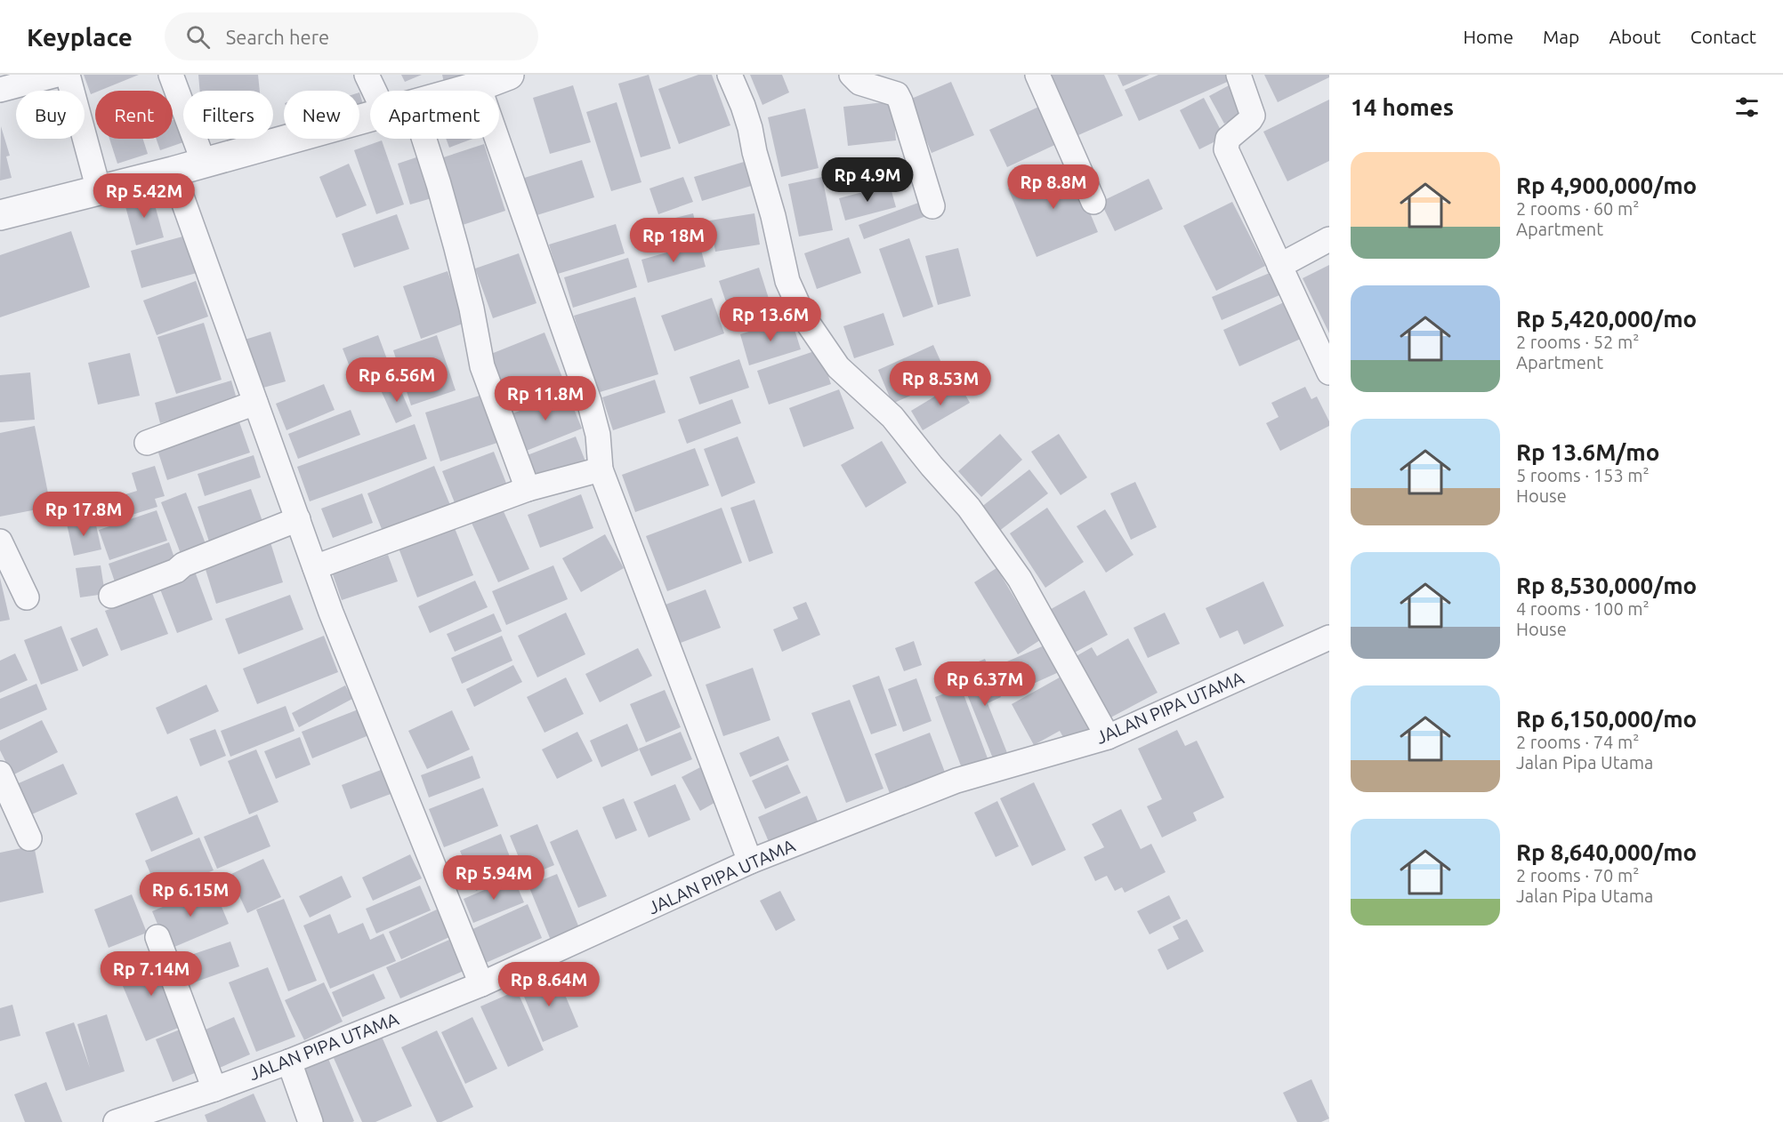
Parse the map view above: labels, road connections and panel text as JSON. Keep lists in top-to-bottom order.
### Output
{
  "streets": {
    "street": ["JALAN PIPA UTAMA"]
  },
  "page": {
    "header": "Keyplace",
    "search": "Search here",
    "nav": [
      "Home",
      "Map",
      "About",
      "Contact"
    ],
    "heading": "14 homes",
    "chip": [
      "Buy",
      "Rent",
      "Filters",
      "New",
      "Apartment"
    ],
    "list": [
      {
        "name": "Rp 4,900,000/mo",
        "note": "2 rooms · 60 m² · Apartment"
      },
      {
        "name": "Rp 5,420,000/mo",
        "note": "2 rooms · 52 m² · Apartment"
      },
      {
        "name": "Rp 13.6M/mo",
        "note": "5 rooms · 153 m² · House"
      },
      {
        "name": "Rp 8,530,000/mo",
        "note": "4 rooms · 100 m² · House"
      },
      {
        "name": "Rp 6,150,000/mo",
        "note": "2 rooms · 74 m² · Jalan Pipa Utama"
      },
      {
        "name": "Rp 8,640,000/mo",
        "note": "2 rooms · 70 m² · Jalan Pipa Utama"
      }
    ],
    "price": [
      "Rp 4.9M",
      "Rp 8.8M",
      "Rp 5.42M",
      "Rp 18M",
      "Rp 13.6M",
      "Rp 6.56M",
      "Rp 8.53M",
      "Rp 11.8M",
      "Rp 17.8M",
      "Rp 6.37M",
      "Rp 5.94M",
      "Rp 6.15M",
      "Rp 7.14M",
      "Rp 8.64M"
    ]
  }
}
